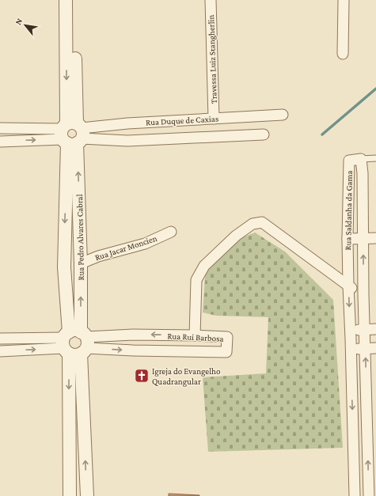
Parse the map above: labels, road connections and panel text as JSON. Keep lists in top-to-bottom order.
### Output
{
  "streets": {
    "street": [
      "Travessa Luiz Stangherlin",
      "Rua Duque de Caxias",
      "Rua Saldanha da Gama",
      "Rua Pedro Alvares Cabral",
      "Rua Jacar Moncien",
      "Rua Rui Barbosa"
    ]
  },
  "crossings": [
    ["Travessa Luiz Stangherlin", "Rua Duque de Caxias"],
    ["Rua Duque de Caxias", "Rua Pedro Alvares Cabral"],
    ["Rua Pedro Alvares Cabral", "Rua Jacar Moncien"],
    ["Rua Pedro Alvares Cabral", "Rua Rui Barbosa"]
  ],
  "places": {
    "church": ["Igreja do Evangelho Quadrangular"]
  },
  "north": "top left"
}
